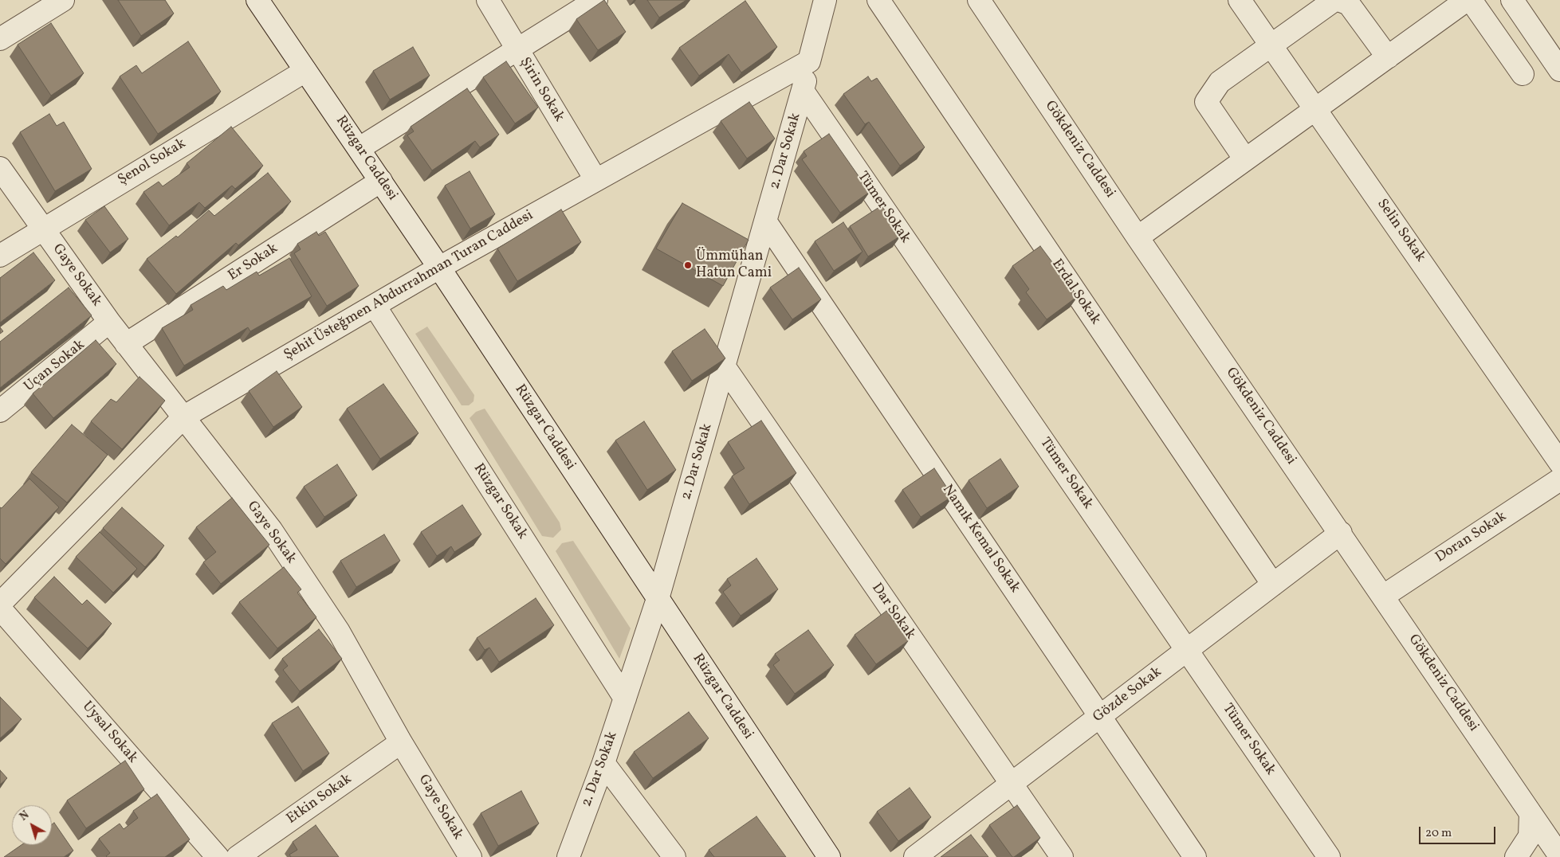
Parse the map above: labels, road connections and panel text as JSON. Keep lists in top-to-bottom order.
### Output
{
  "streets": {
    "street": [
      "Şirin Sokak",
      "Gökdeniz Caddesi",
      "2. Dar Sokak",
      "Rüzgar Caddesi",
      "Şenol Sokak",
      "Tümer Sokak",
      "Selin Sokak",
      "Er Sokak",
      "Gaye Sokak",
      "Şehit Üsteğmen Abdurrahman Turan Caddesi",
      "Erdal Sokak",
      "Uçan Sokak",
      "Rüzgar Sokak",
      "Doran Sokak",
      "Namık Kemal Sokak",
      "Dar Sokak",
      "Gözde Sokak",
      "Uysal Sokak",
      "Etkin Sokak"
    ]
  },
  "crossings": [
    ["Şirin Sokak", "Şehit Üsteğmen Abdurrahman Turan Caddesi"],
    ["Gökdeniz Caddesi", "Doran Sokak"],
    ["Gökdeniz Caddesi", "Gözde Sokak"],
    ["2. Dar Sokak", "Rüzgar Caddesi"],
    ["2. Dar Sokak", "Tümer Sokak"],
    ["2. Dar Sokak", "Şehit Üsteğmen Abdurrahman Turan Caddesi"],
    ["2. Dar Sokak", "Rüzgar Sokak"],
    ["2. Dar Sokak", "Namık Kemal Sokak"],
    ["2. Dar Sokak", "Dar Sokak"],
    ["Rüzgar Caddesi", "Şenol Sokak"],
    ["Rüzgar Caddesi", "Er Sokak"],
    ["Rüzgar Caddesi", "Şehit Üsteğmen Abdurrahman Turan Caddesi"],
    ["Şenol Sokak", "Gaye Sokak"],
    ["Tümer Sokak", "Gözde Sokak"],
    ["Er Sokak", "Gaye Sokak"],
    ["Gaye Sokak", "Şehit Üsteğmen Abdurrahman Turan Caddesi"],
    ["Gaye Sokak", "Uçan Sokak"],
    ["Gaye Sokak", "Etkin Sokak"],
    ["Şehit Üsteğmen Abdurrahman Turan Caddesi", "Rüzgar Sokak"],
    ["Erdal Sokak", "Gözde Sokak"],
    ["Namık Kemal Sokak", "Gözde Sokak"],
    ["Dar Sokak", "Gözde Sokak"]
  ],
  "places": ["Ümmühan Hatun Cami"],
  "scale_bar": "20 m",
  "north": "top left"
}
